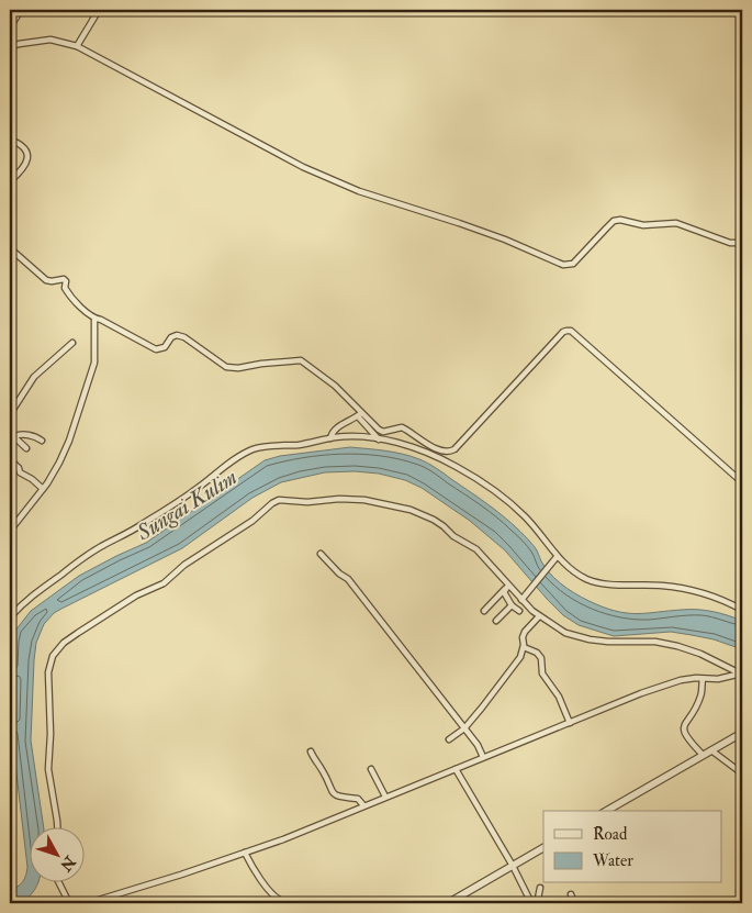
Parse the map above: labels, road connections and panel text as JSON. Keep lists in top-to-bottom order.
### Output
{
  "water": ["Sungai Kulim"],
  "legend": ["Road", "Water"],
  "north": "bottom right"
}
